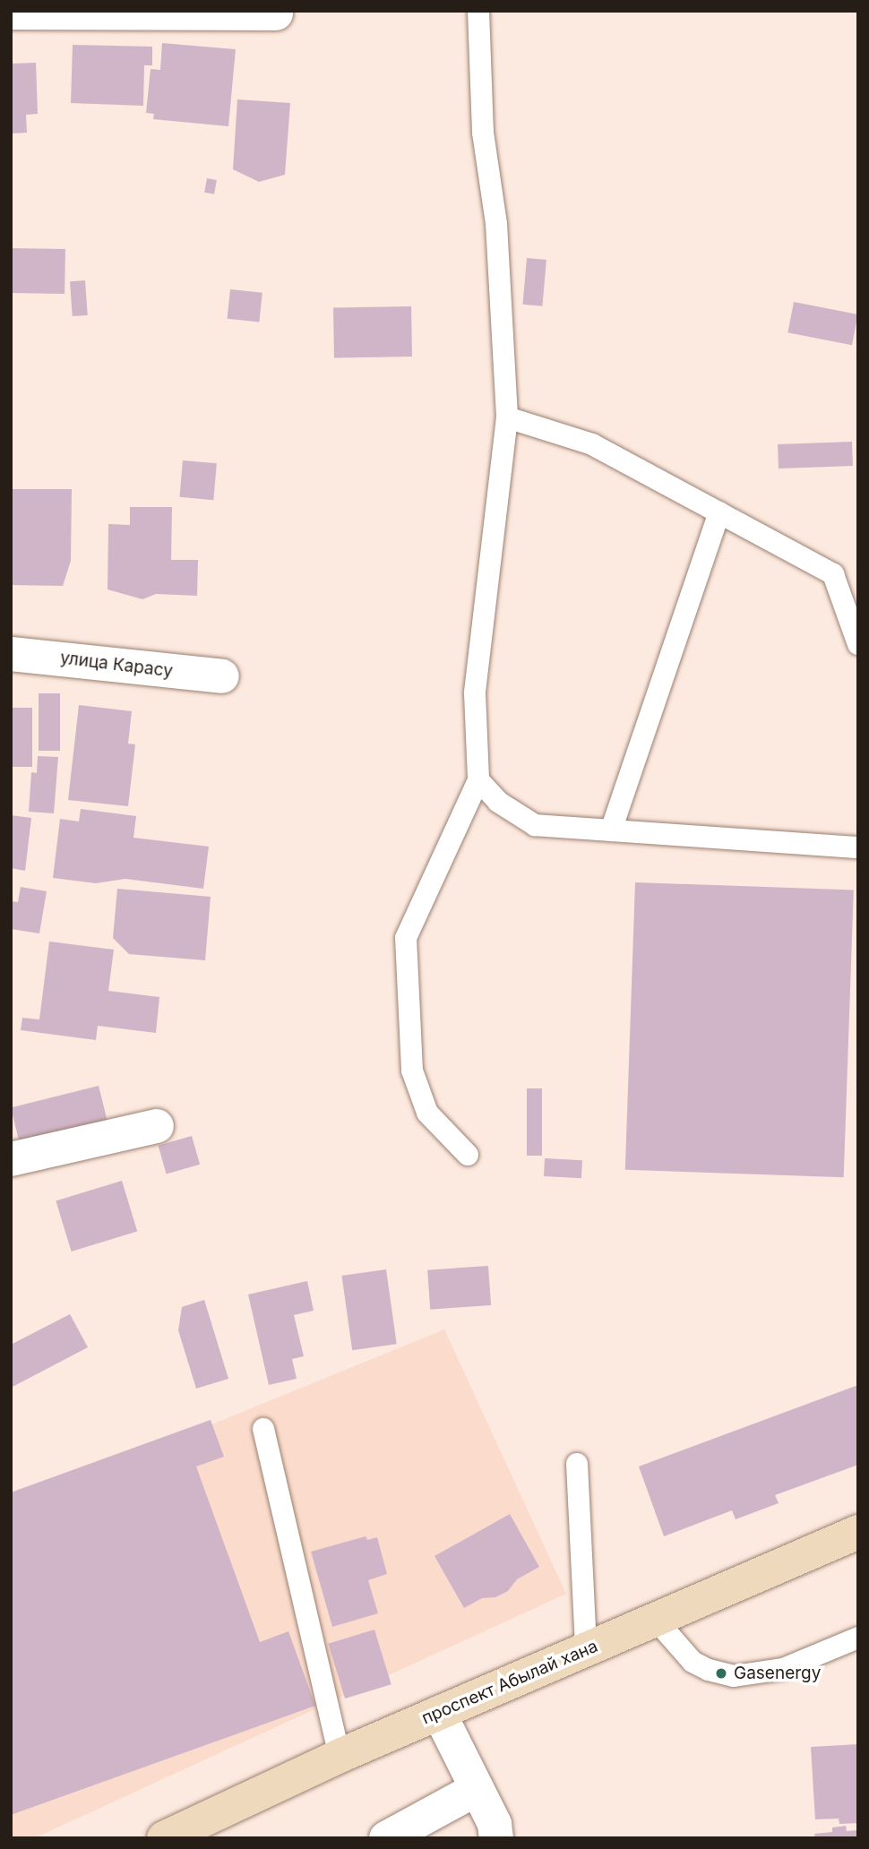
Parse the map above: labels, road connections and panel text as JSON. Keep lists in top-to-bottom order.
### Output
{
  "streets": {
    "main road": ["проспект Абылай хана"],
    "street": ["улица Карасу"]
  },
  "places": ["Gasenergy"]
}
